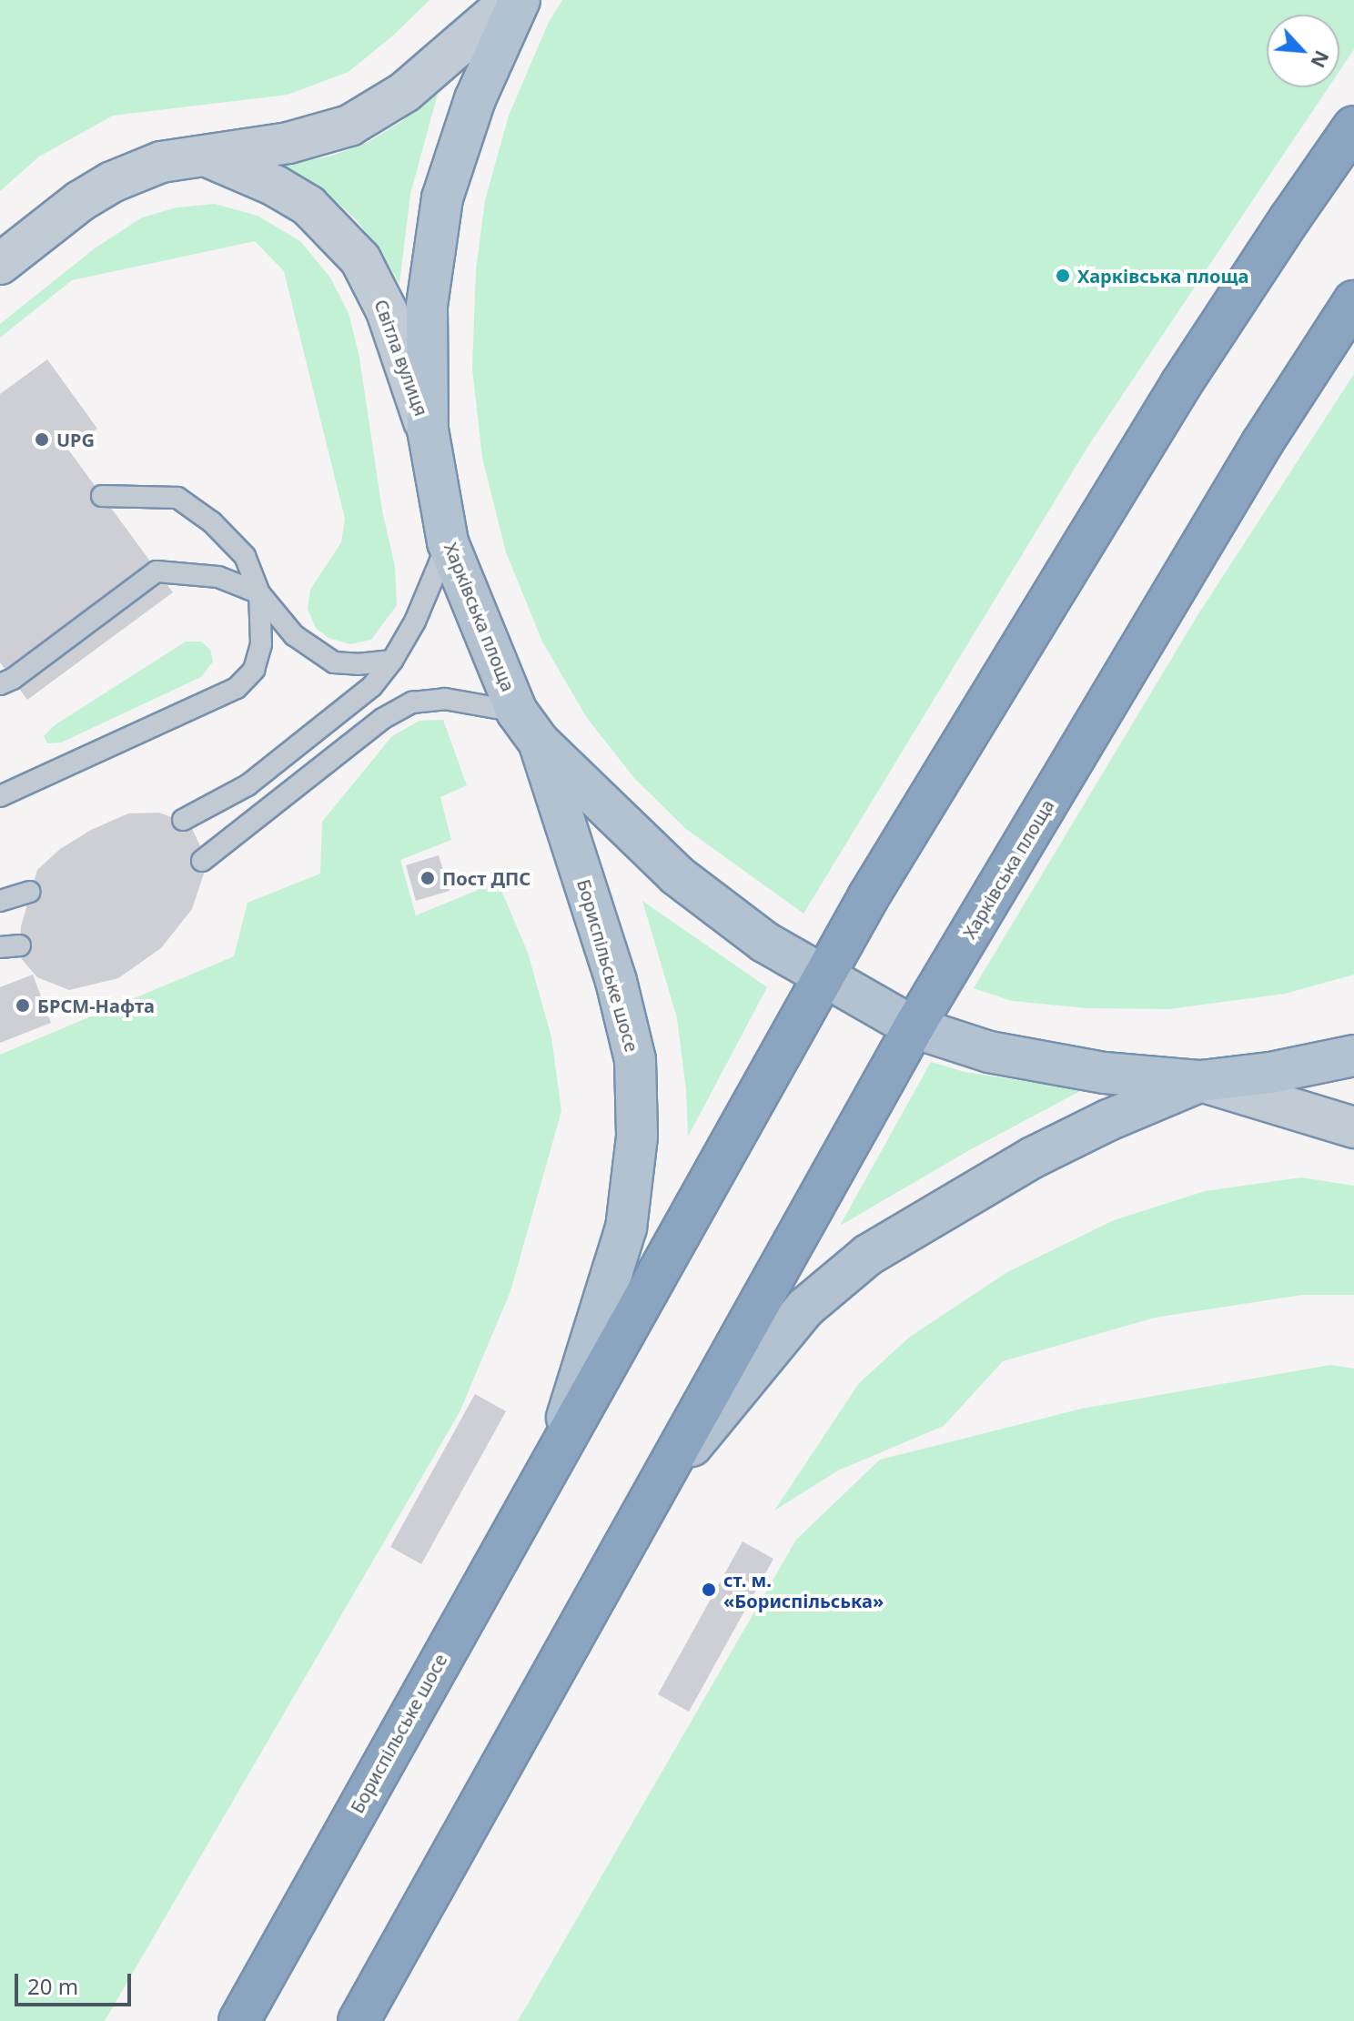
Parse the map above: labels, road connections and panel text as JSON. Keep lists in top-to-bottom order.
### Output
{
  "streets": {
    "highway": ["Харківська площа", "Бориспільське шосе"],
    "main road": ["Світла вулиця"]
  },
  "crossings": [
    ["Світла вулиця", "Харківська площа"],
    ["Харківська площа", "Бориспільське шосе"]
  ],
  "places": [
    "Харківська площа",
    "UPG",
    "Пост ДПС",
    "БРСМ-Нафта",
    "ст. м. «Бориспільська»"
  ],
  "scale_bar": "20 m",
  "north": "bottom right"
}
